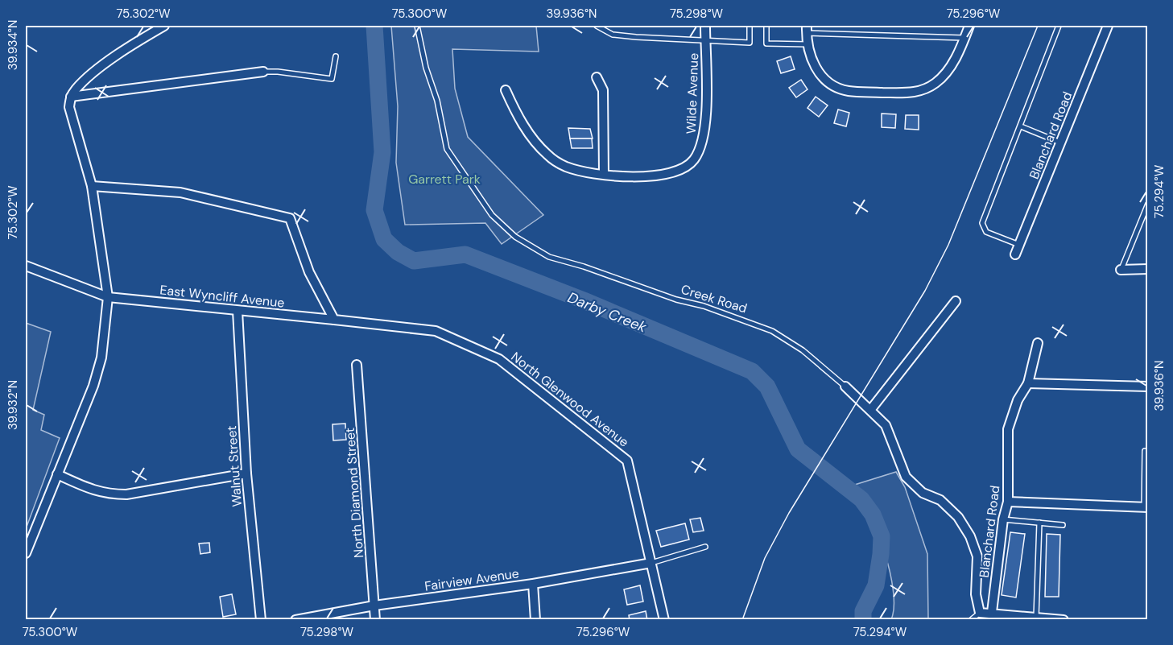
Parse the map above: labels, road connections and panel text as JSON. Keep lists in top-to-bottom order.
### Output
{
  "streets": {
    "street": [
      "Wilde Avenue",
      "Blanchard Road",
      "East Wyncliff Avenue",
      "Creek Road",
      "North Glenwood Avenue",
      "Walnut Street",
      "North Diamond Street",
      "Fairview Avenue"
    ]
  },
  "crossings": [
    ["East Wyncliff Avenue", "North Glenwood Avenue"],
    ["East Wyncliff Avenue", "Walnut Street"],
    ["North Glenwood Avenue", "Fairview Avenue"],
    ["North Diamond Street", "Fairview Avenue"]
  ],
  "water": ["Darby Creek"],
  "parks": ["Garrett Park"],
  "coordinates": [
    "75.302°W",
    "75.300°W",
    "39.936°N",
    "75.298°W",
    "75.296°W",
    "39.934°N",
    "75.294°W",
    "39.932°N"
  ]
}
